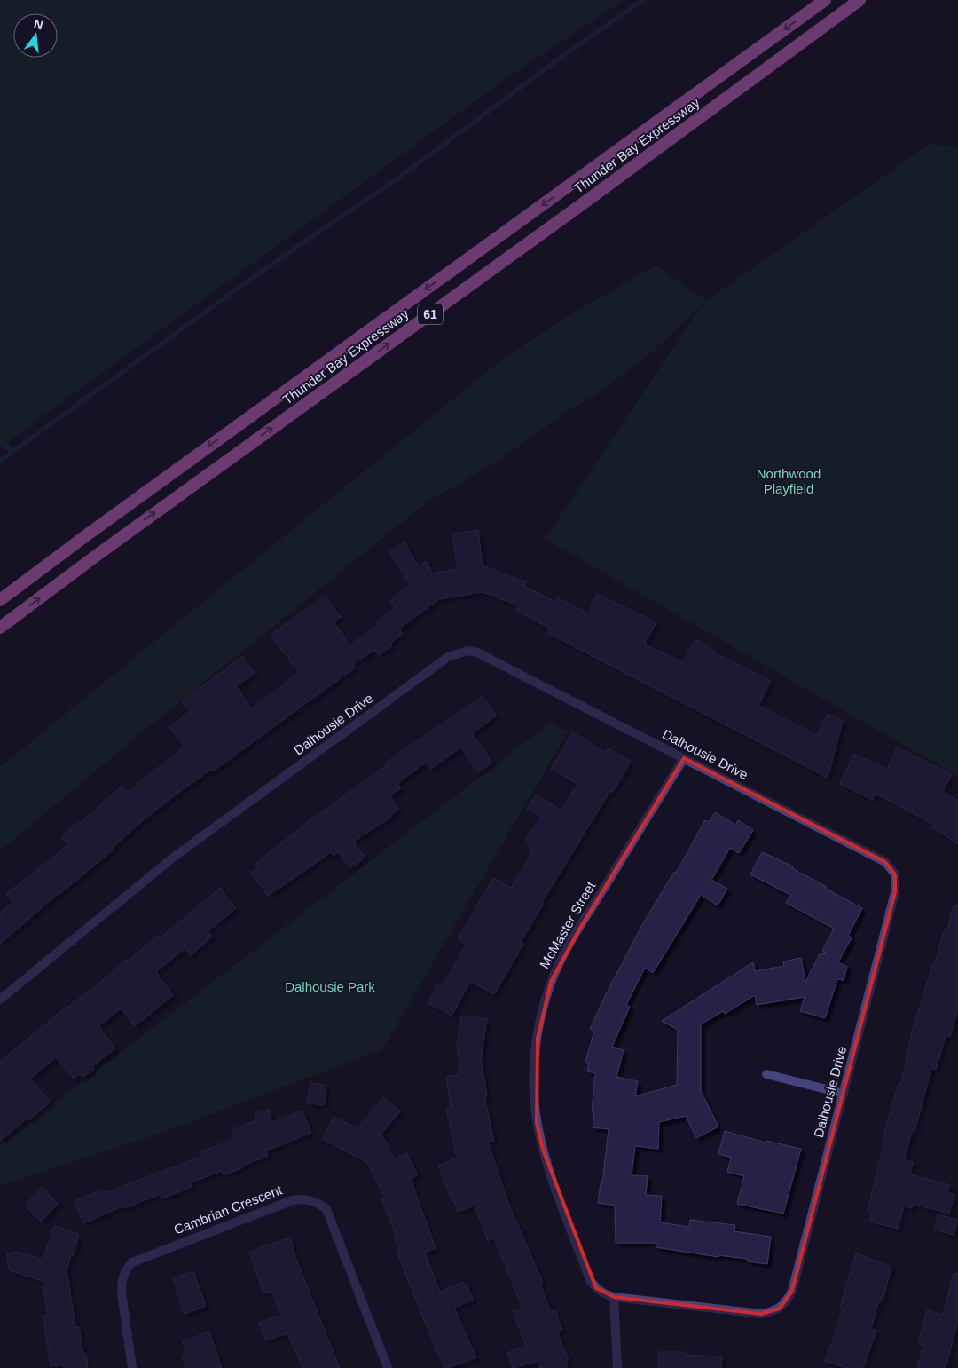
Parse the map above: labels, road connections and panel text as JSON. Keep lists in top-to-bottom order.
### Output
{
  "streets": {
    "highway": ["Thunder Bay Expressway", "61"],
    "street": ["Dalhousie Drive", "McMaster Street", "Cambrian Crescent"]
  },
  "crossings": [
    ["Dalhousie Drive", "McMaster Street"]
  ],
  "parks": ["Northwood Playfield", "Dalhousie Park"],
  "north": "top"
}
